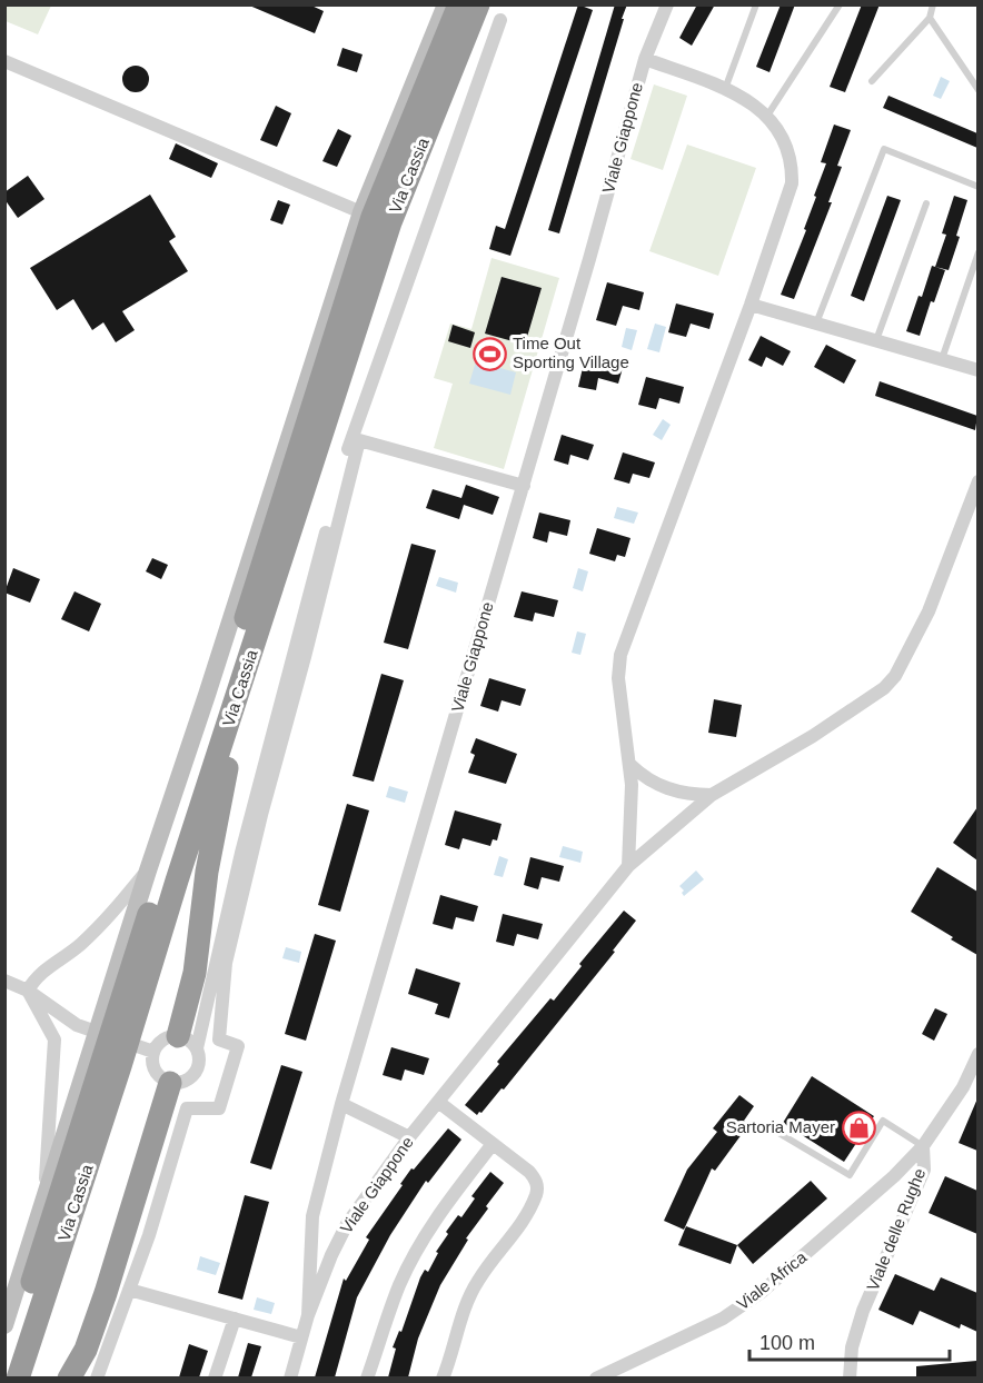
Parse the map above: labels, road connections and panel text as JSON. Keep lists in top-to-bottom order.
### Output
{
  "streets": {
    "highway": ["Via Cassia"],
    "street": ["Viale Giappone", "Viale delle Rughe", "Viale Africa"]
  },
  "crossings": [
    ["Viale delle Rughe", "Viale Africa"]
  ],
  "places": {
    "sports": ["Time Out Sporting Village"],
    "shop": ["Sartoria Mayer"]
  },
  "scale_bar": "100 m"
}
